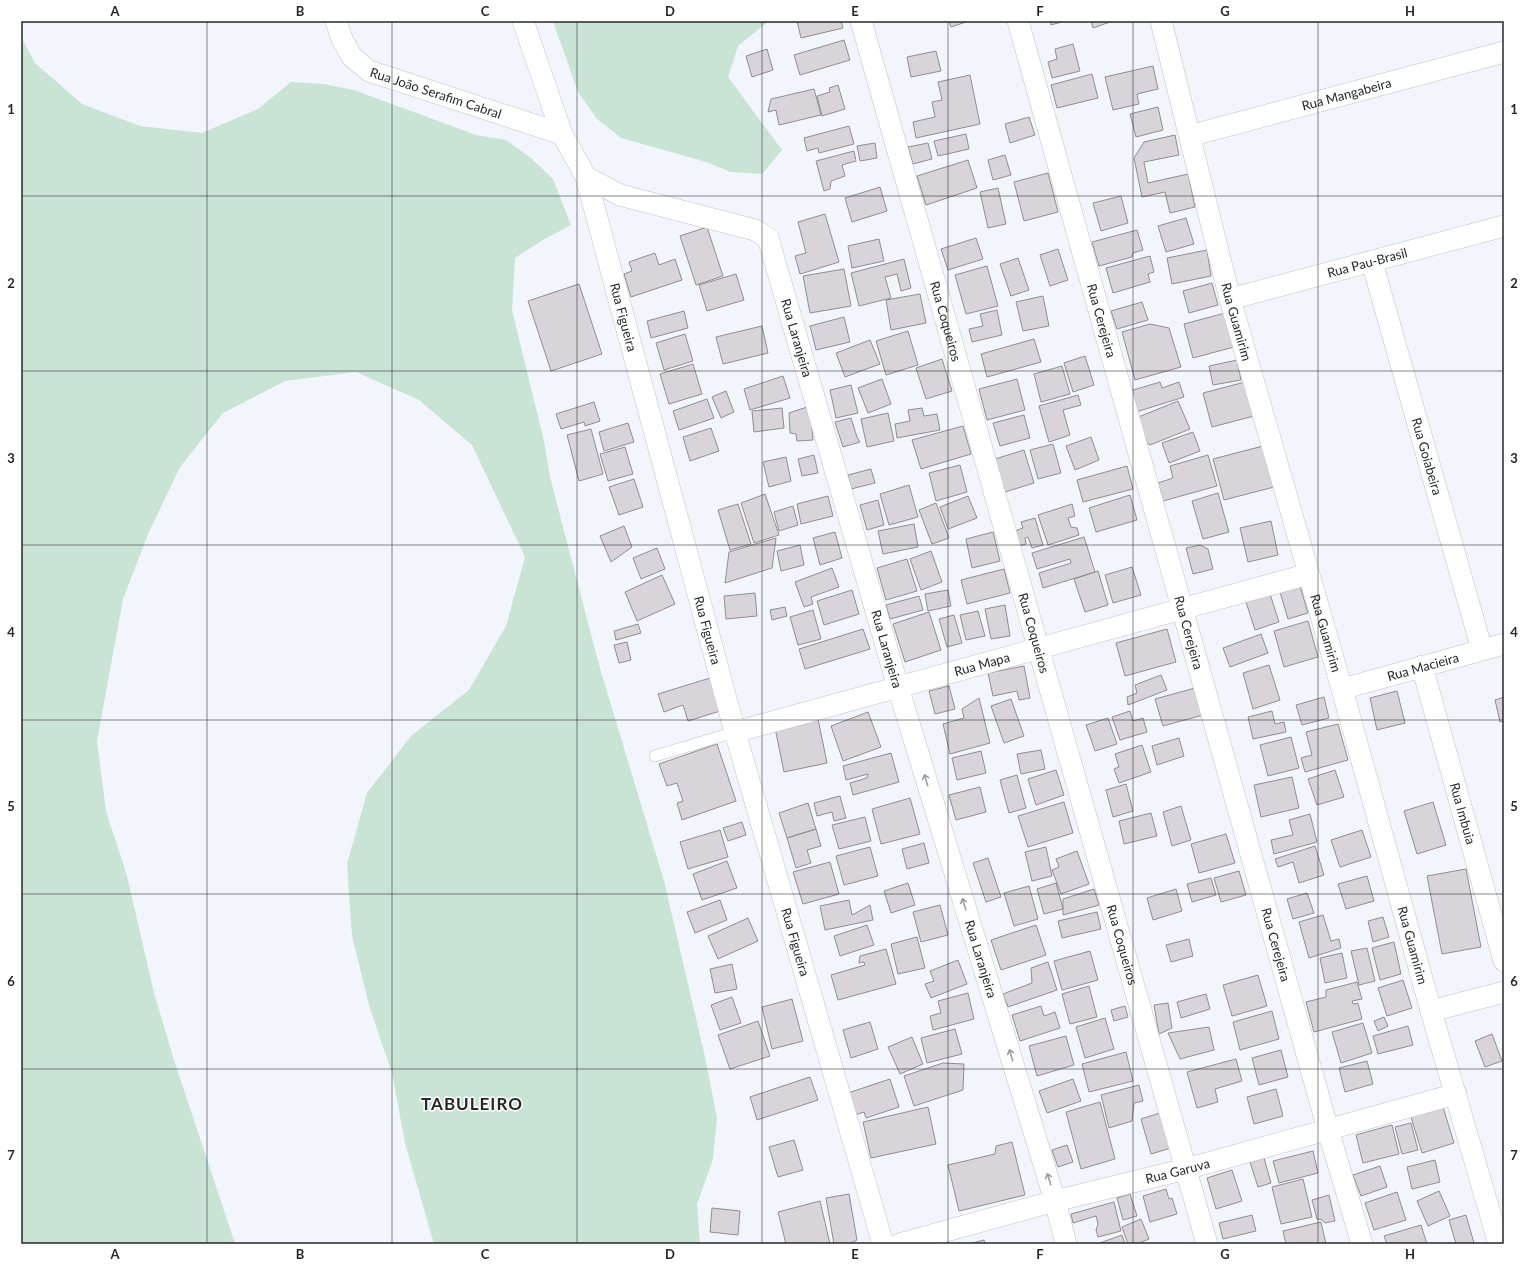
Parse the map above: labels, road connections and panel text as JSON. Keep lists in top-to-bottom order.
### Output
{
  "streets": {
    "street": [
      "Rua João Serafim Cabral",
      "Rua Mangabeira",
      "Rua Pau-Brasil",
      "Rua Figueira",
      "Rua Coqueiros",
      "Rua Cerejeira",
      "Rua Guamirim",
      "Rua Laranjeira",
      "Rua Goiabeira",
      "Rua Mapa",
      "Rua Macieira",
      "Rua Imbuia",
      "Rua Garuva"
    ]
  },
  "crossings": [
    ["Rua João Serafim Cabral", "Rua Figueira"],
    ["Rua Mangabeira", "Rua Guamirim"],
    ["Rua Pau-Brasil", "Rua Guamirim"],
    ["Rua Pau-Brasil", "Rua Goiabeira"],
    ["Rua Figueira", "Rua Laranjeira"],
    ["Rua Figueira", "Rua Mapa"],
    ["Rua Coqueiros", "Rua Mapa"],
    ["Rua Coqueiros", "Rua Garuva"],
    ["Rua Cerejeira", "Rua Mapa"],
    ["Rua Cerejeira", "Rua Garuva"],
    ["Rua Guamirim", "Rua Mapa"],
    ["Rua Guamirim", "Rua Macieira"],
    ["Rua Guamirim", "Rua Garuva"],
    ["Rua Laranjeira", "Rua Mapa"],
    ["Rua Laranjeira", "Rua Garuva"],
    ["Rua Goiabeira", "Rua Macieira"],
    ["Rua Macieira", "Rua Imbuia"]
  ],
  "one_way": ["Rua Laranjeira"],
  "districts": ["TABULEIRO"],
  "grid": {
    "columns": [
      "A",
      "B",
      "C",
      "D",
      "E",
      "F",
      "G",
      "H"
    ],
    "rows": [
      "1",
      "2",
      "3",
      "4",
      "5",
      "6",
      "7"
    ]
  }
}
